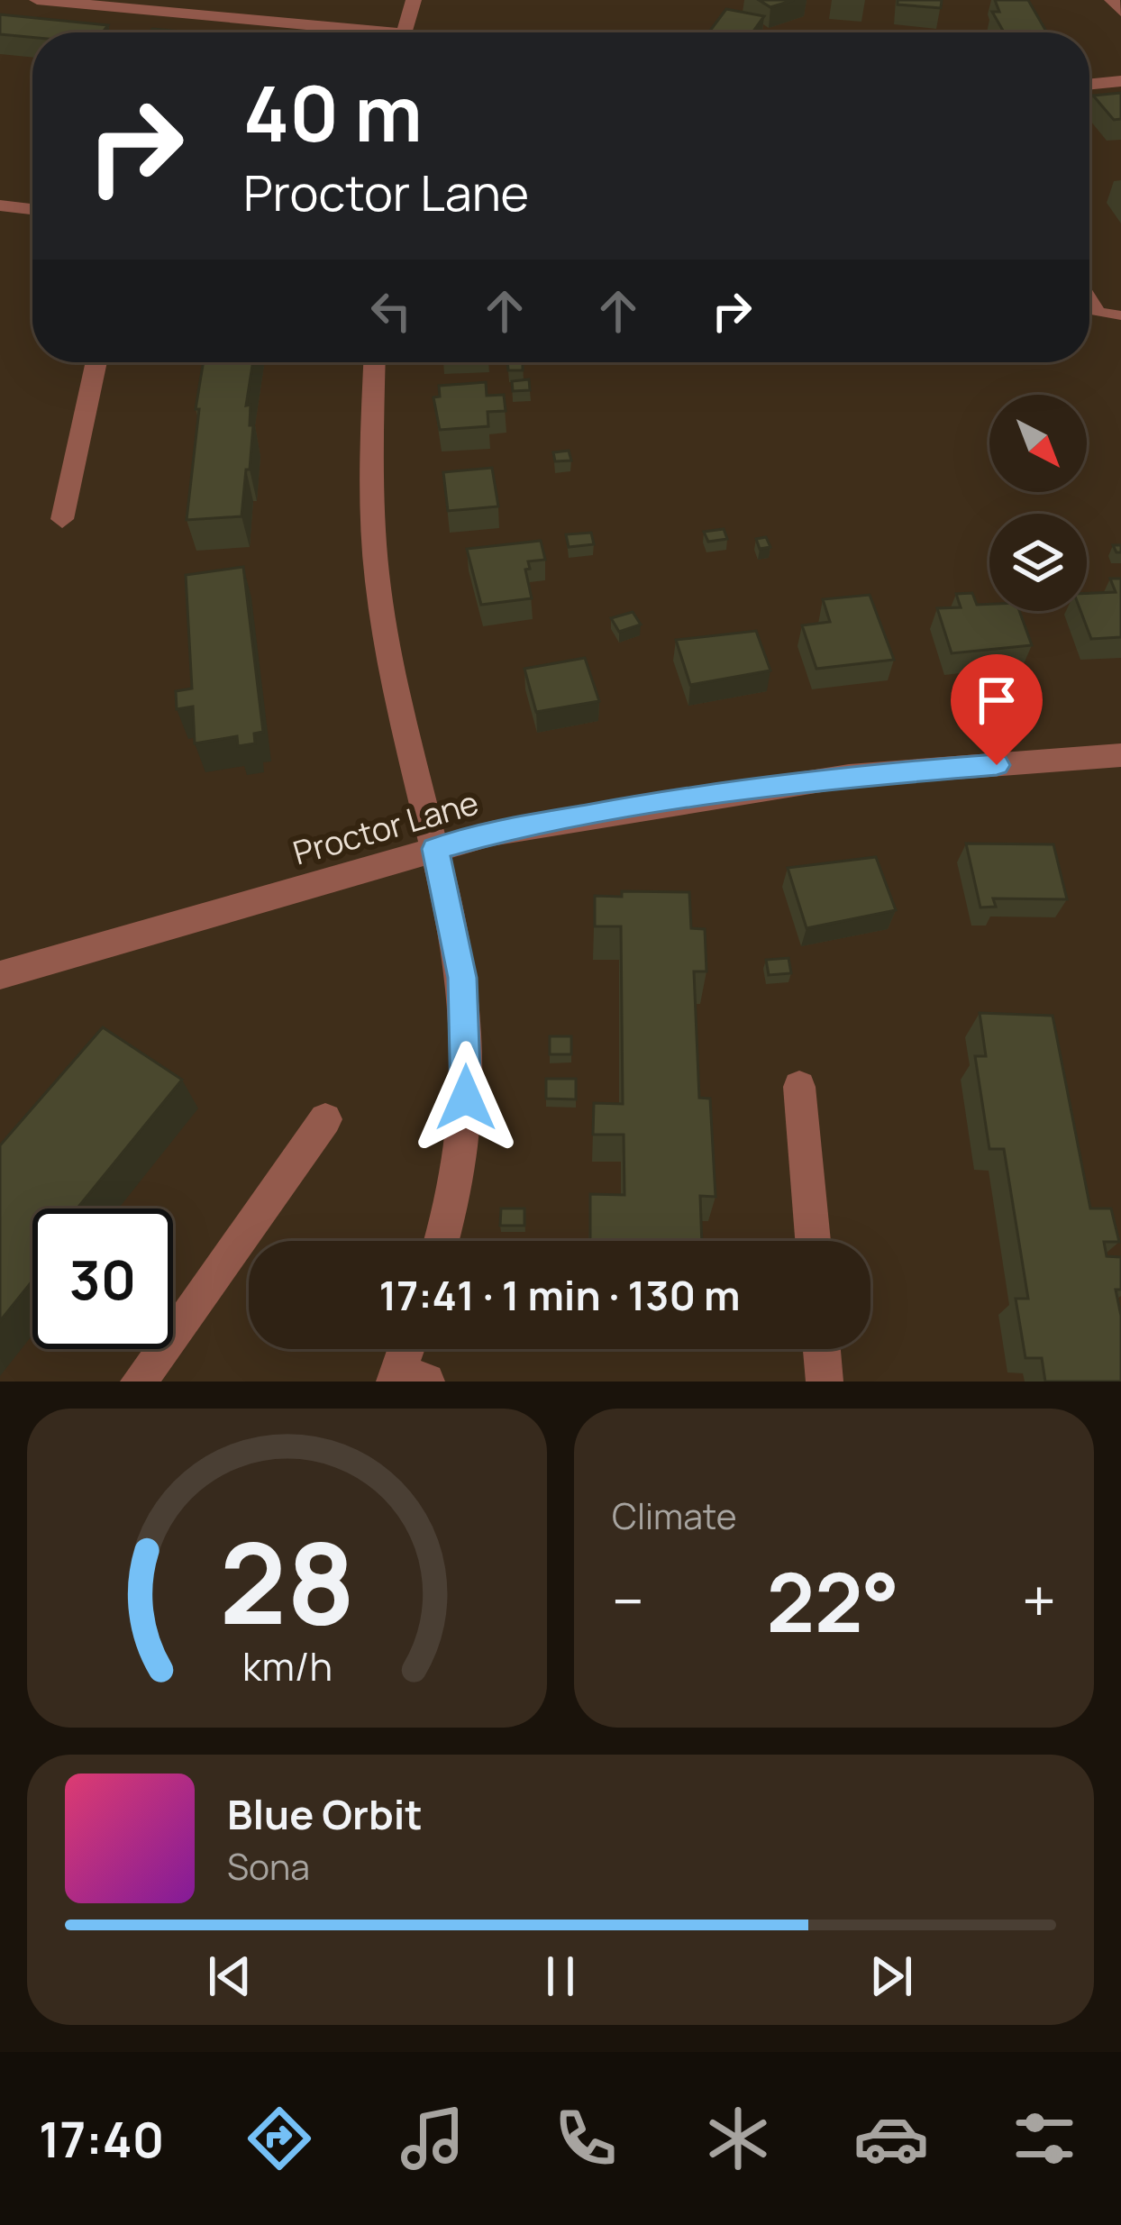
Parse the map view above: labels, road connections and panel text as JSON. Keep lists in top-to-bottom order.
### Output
{
  "streets": {
    "street": ["Proctor Lane"]
  },
  "north": "bottom right",
  "page": {
    "turn": ["40 m", "Proctor Lane"],
    "limit": "30",
    "trip": "17:41 · 1 min · 130 m",
    "tile": "Climate",
    "heat": ["−", "22°", "+"],
    "song": ["Blue Orbit", "Sona"],
    "tabs": "17:40",
    "gauge": ["28", "km/h"]
  }
}
